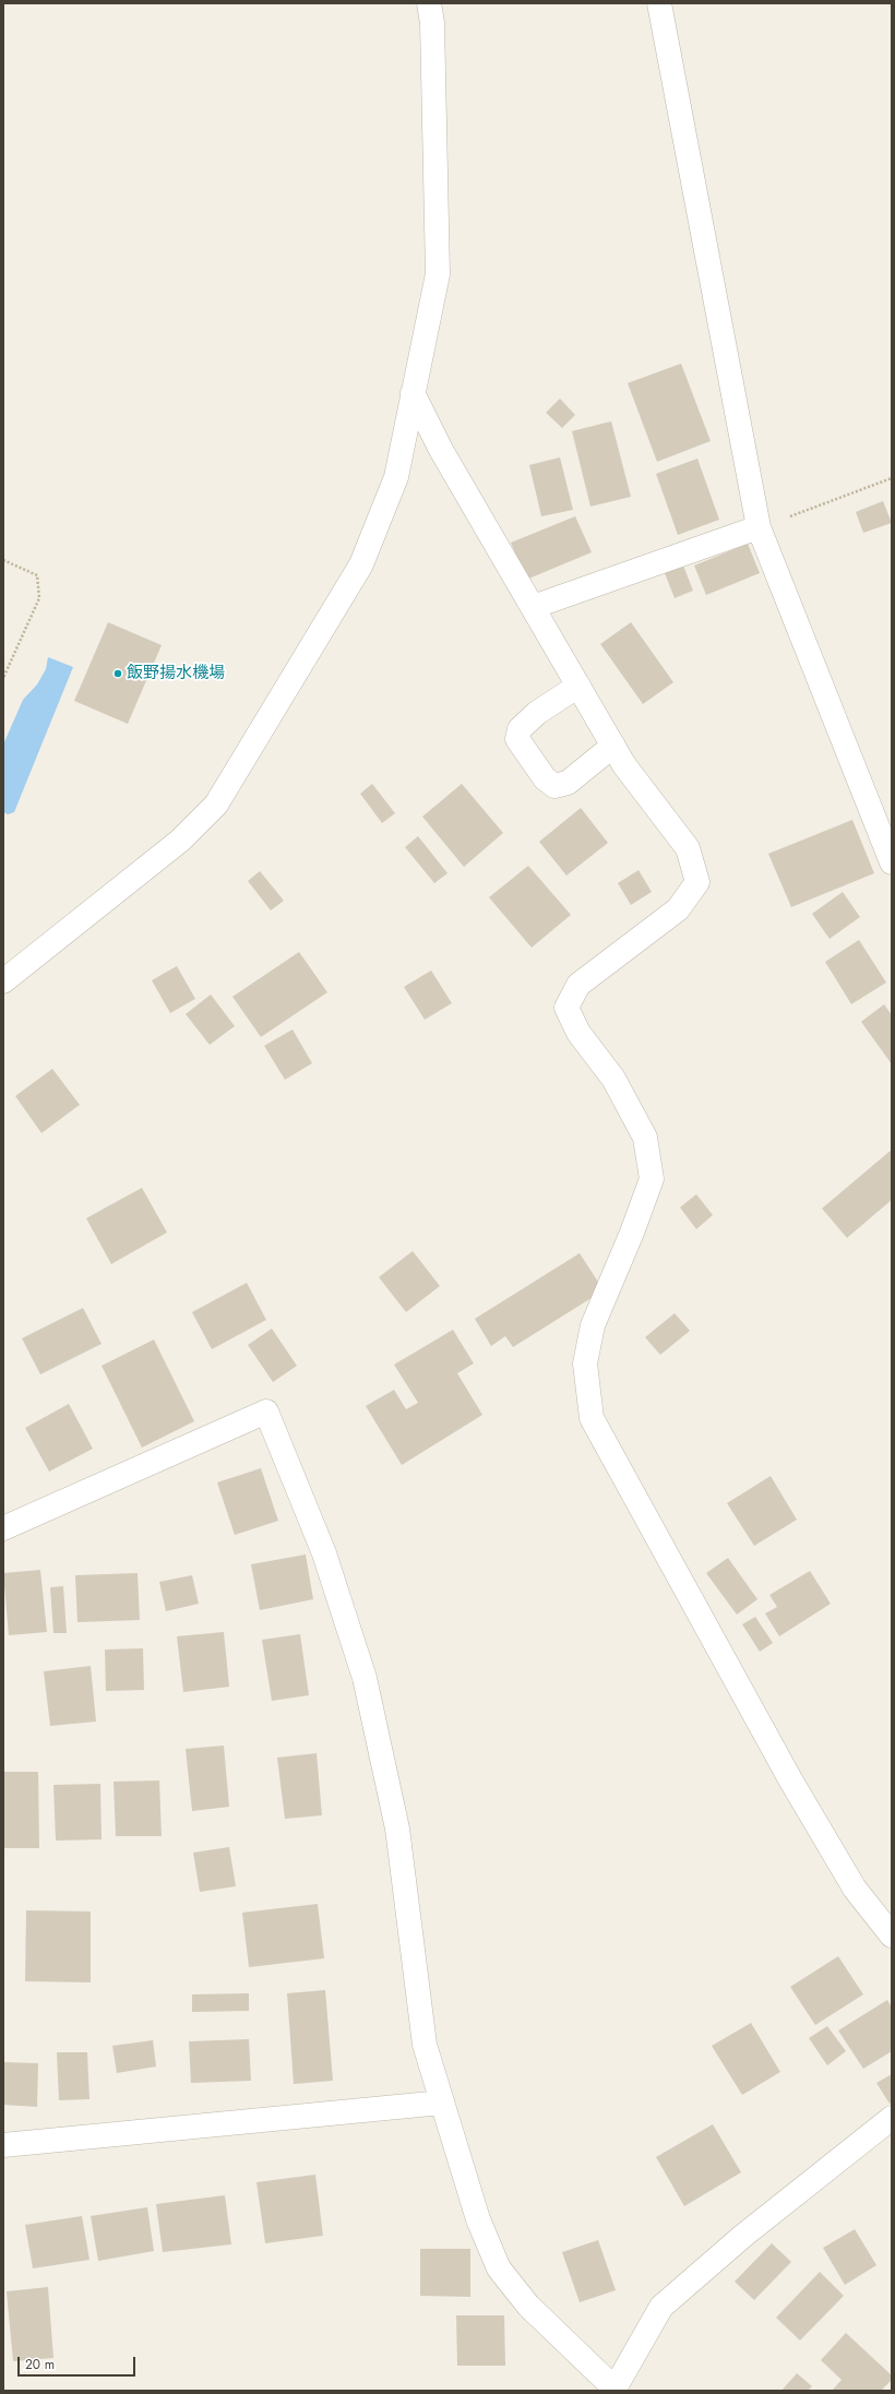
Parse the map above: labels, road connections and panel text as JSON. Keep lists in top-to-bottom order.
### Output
{
  "places": ["飯野揚水機場"],
  "scale_bar": "20 m"
}
